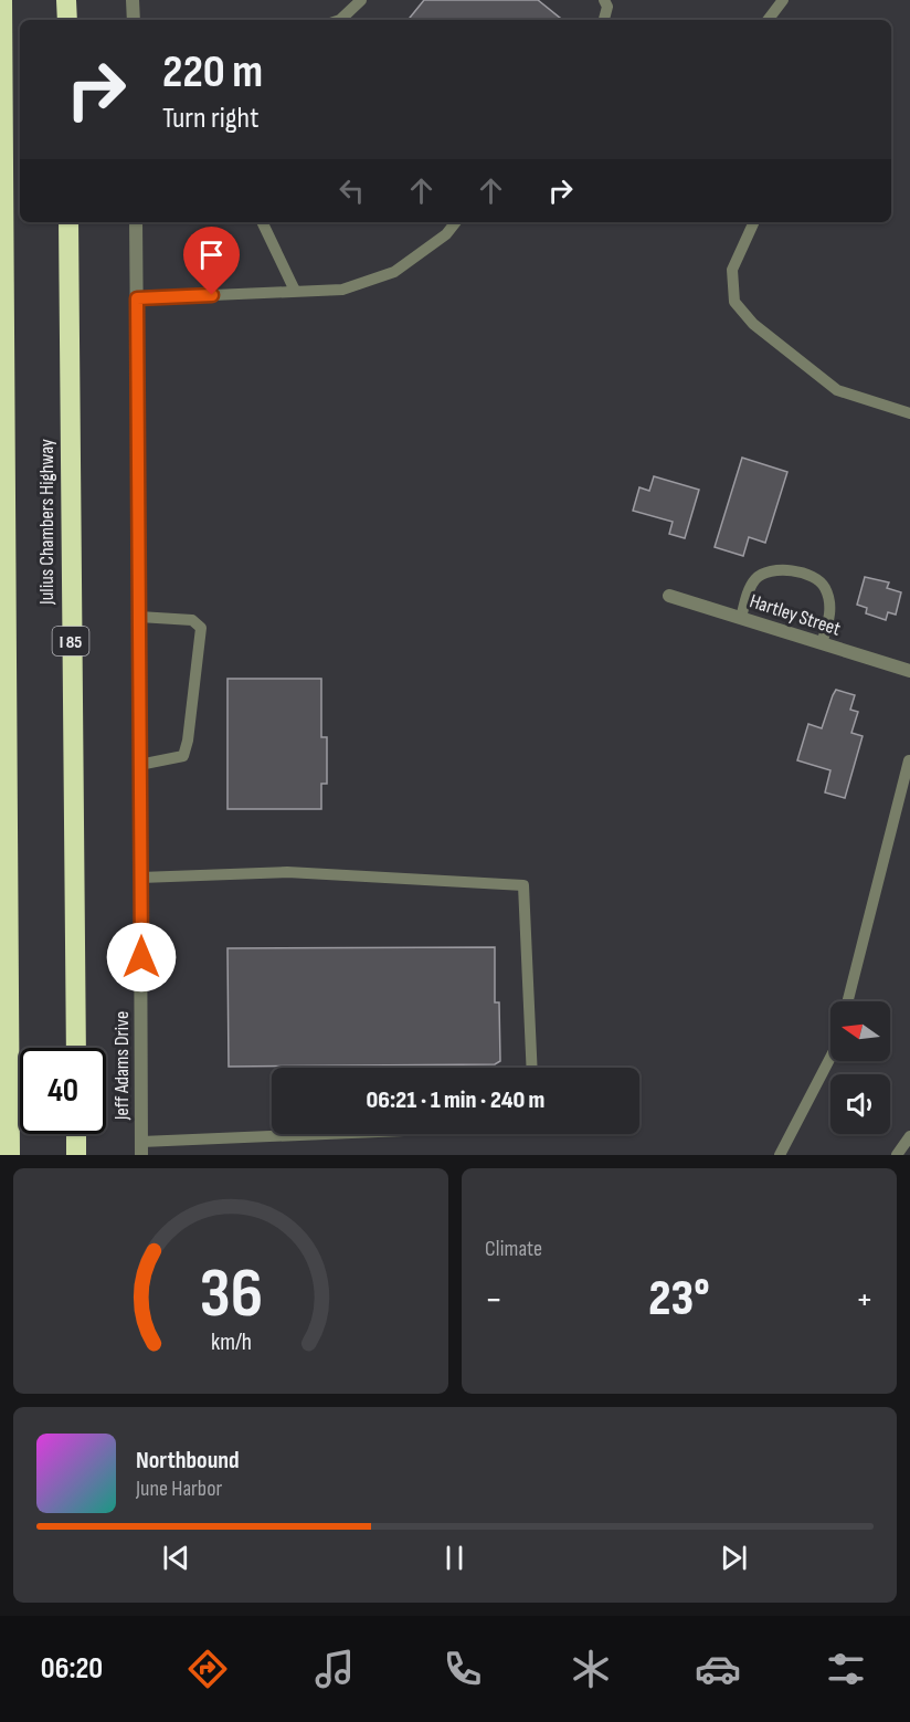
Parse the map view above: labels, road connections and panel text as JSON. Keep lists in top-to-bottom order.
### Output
{
  "streets": {
    "highway": ["Julius Chambers Highway", "I 85"],
    "street": ["Hartley Street", "Jeff Adams Drive"]
  },
  "north": "left",
  "page": {
    "turn": ["220 m", "Turn right"],
    "limit": "40",
    "trip": "06:21 · 1 min · 240 m",
    "tile": "Climate",
    "heat": ["−", "23°", "+"],
    "song": ["Northbound", "June Harbor"],
    "tabs": "06:20",
    "gauge": ["36", "km/h"]
  }
}
